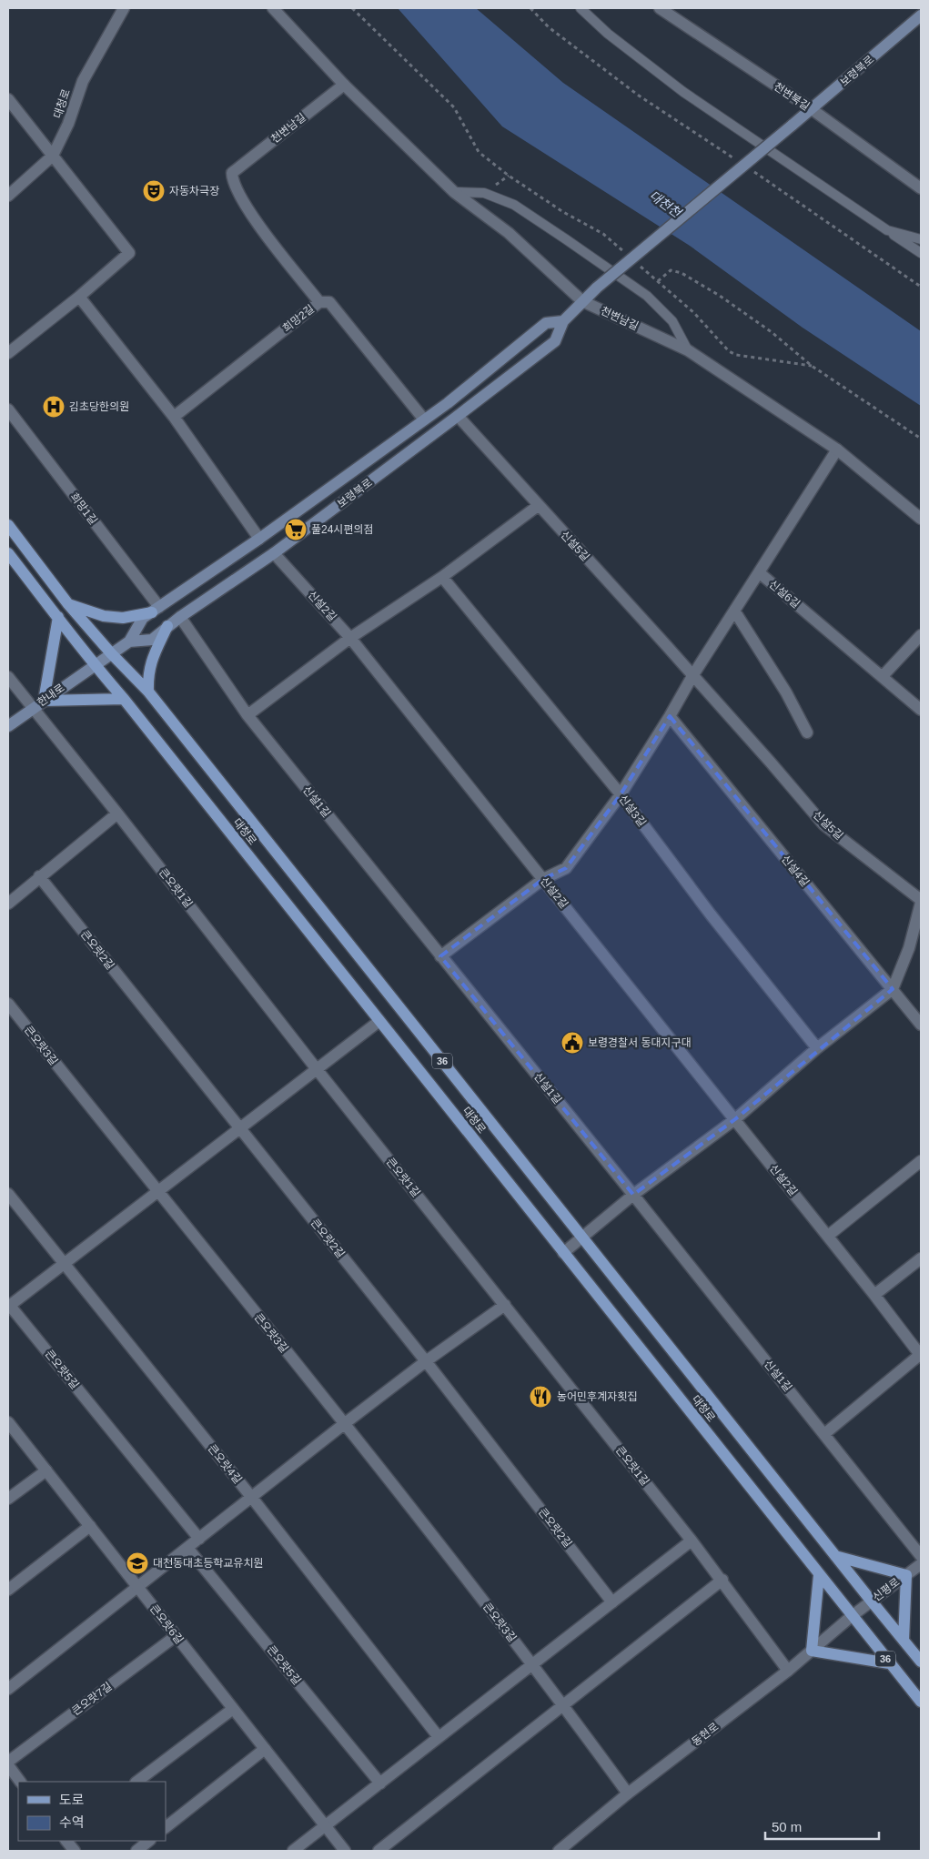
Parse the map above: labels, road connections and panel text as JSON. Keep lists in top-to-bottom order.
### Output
{
  "streets": {
    "main road": [
      "보령북로",
      "대청로",
      "한내로",
      "36"
    ],
    "street": [
      "천변북길",
      "천변남길",
      "희망2길",
      "희망1길",
      "신설5길",
      "신설6길",
      "신설2길",
      "신설1길",
      "신설3길",
      "신설4길",
      "큰오랏1길",
      "큰오랏2길",
      "큰오랏3길",
      "큰오랏5길",
      "큰오랏4길",
      "신평로",
      "큰오랏6길",
      "큰오랏7길",
      "동현로"
    ]
  },
  "crossings": [
    ["보령북로", "천변북길"],
    ["보령북로", "대청로"],
    ["보령북로", "천변남길"],
    ["보령북로", "희망2길"],
    ["보령북로", "희망1길"],
    ["보령북로", "신설5길"],
    ["보령북로", "신설2길"],
    ["보령북로", "한내로"],
    ["보령북로", "신설1길"],
    ["대청로", "한내로"],
    ["대청로", "신평로"],
    ["대청로", "동현로"],
    ["천변남길", "희망2길"],
    ["천변남길", "신설6길"],
    ["한내로", "큰오랏1길"],
    ["큰오랏1길", "동현로"],
    ["큰오랏3길", "동현로"],
    ["신평로", "동현로"],
    ["큰오랏6길", "큰오랏7길"]
  ],
  "water": ["대천천"],
  "places": {
    "theatre": ["자동차극장"],
    "hospital": ["김초당한의원"],
    "supermarket": ["풀24시편의점"],
    "public building": ["보령경찰서 동대지구대"],
    "restaurant": ["농어민후계자횟집"],
    "school or university": ["대천동대초등학교유치원"]
  },
  "legend": ["도로", "수역"],
  "scale_bar": "50 m"
}
